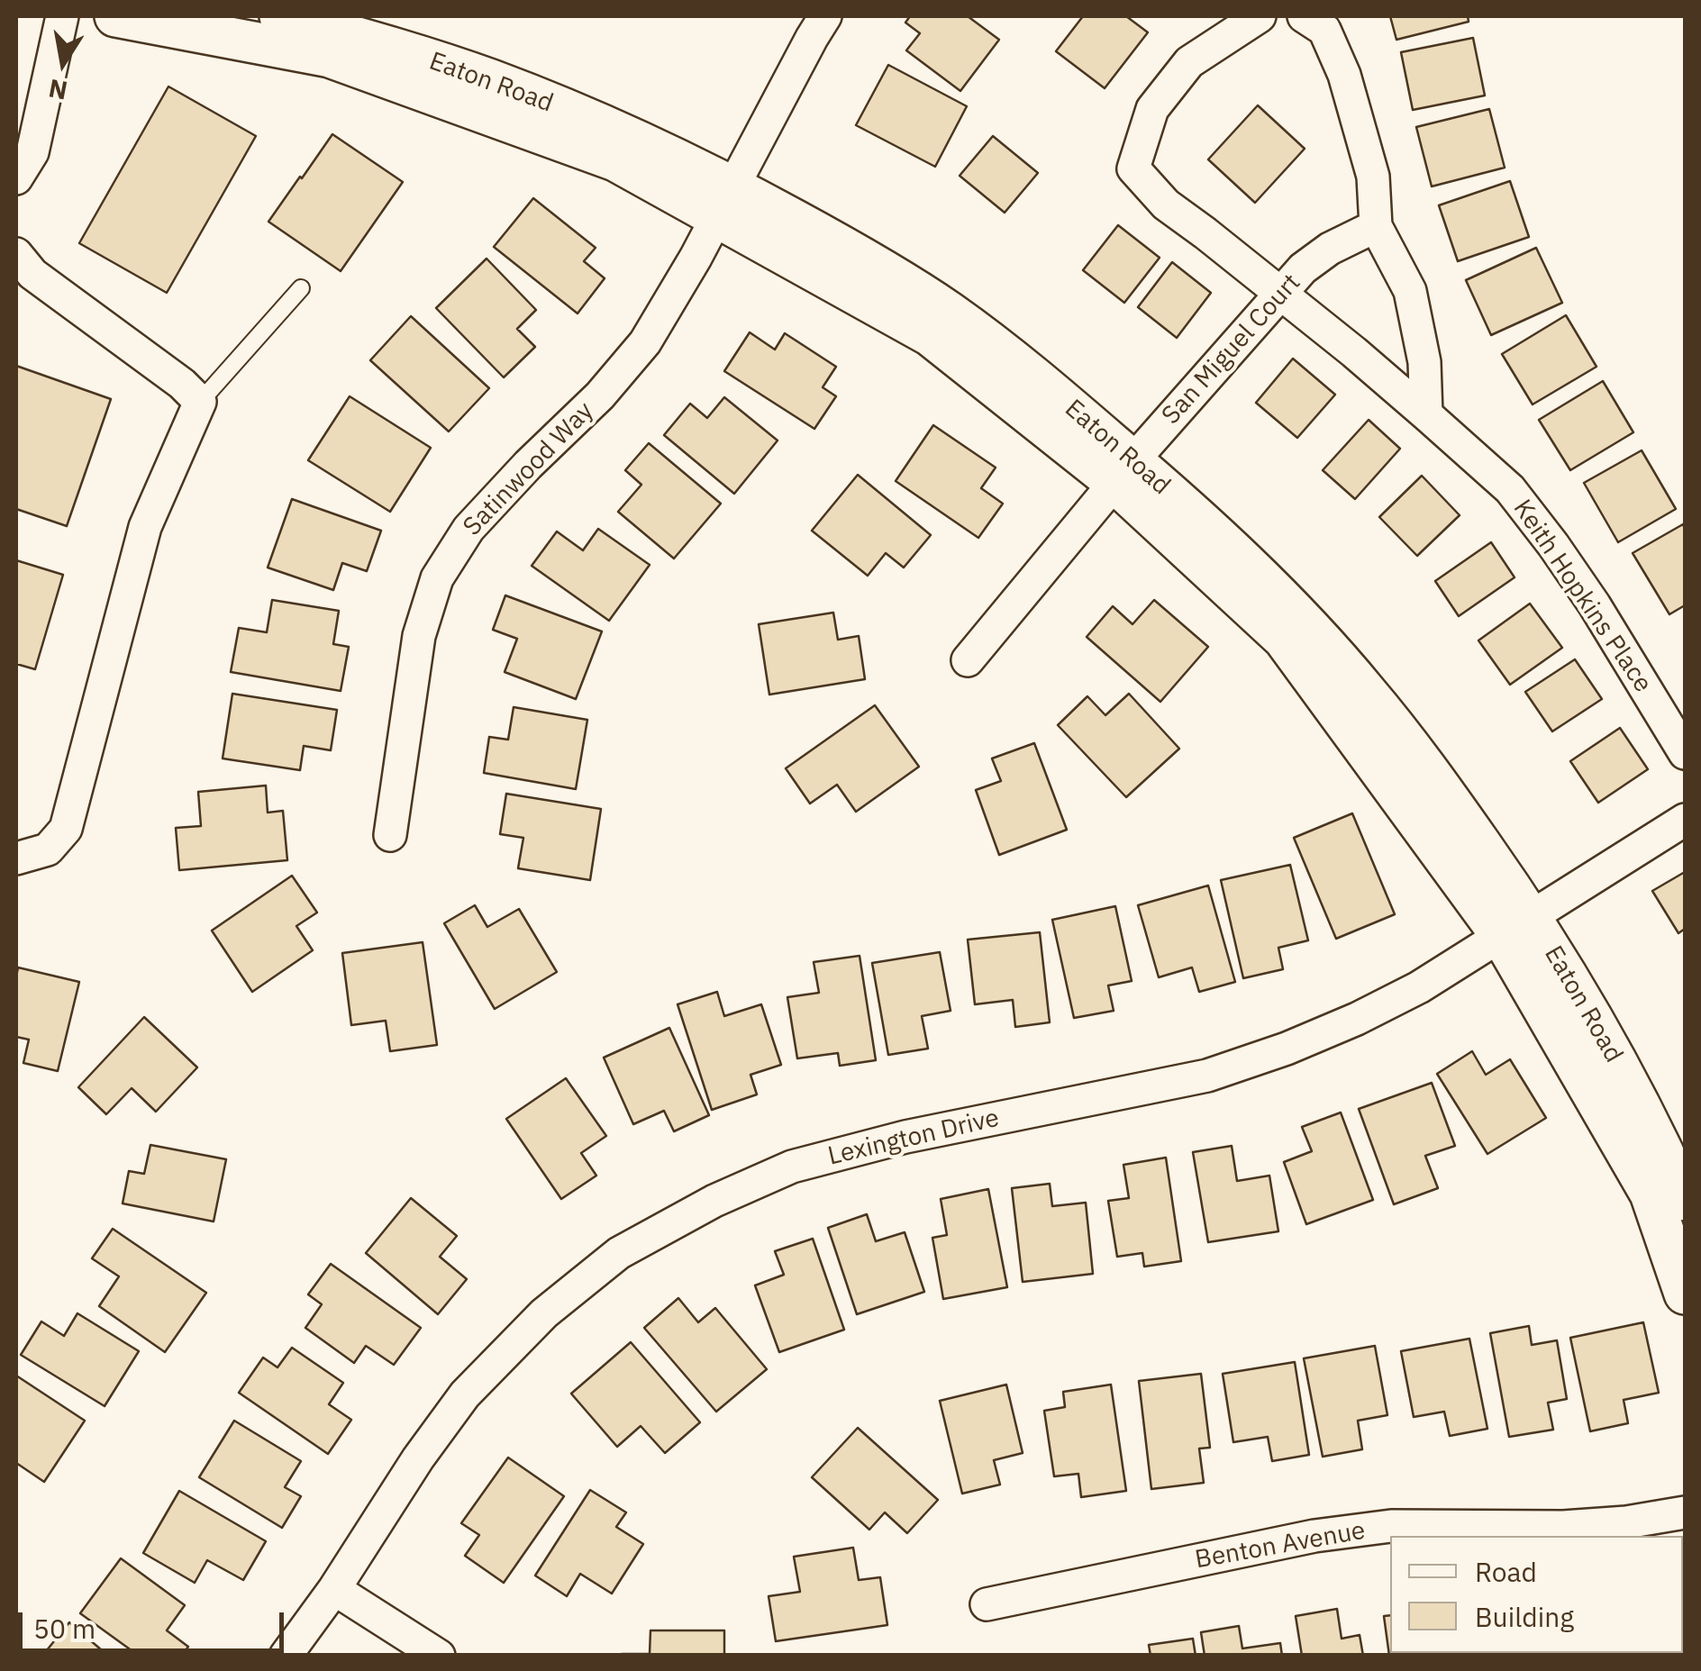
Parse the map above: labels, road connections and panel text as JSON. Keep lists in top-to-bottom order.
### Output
{
  "streets": {
    "street": [
      "Eaton Road",
      "San Miguel Court",
      "Satinwood Way",
      "Keith Hopkins Place",
      "Lexington Drive",
      "Benton Avenue"
    ]
  },
  "crossings": [
    ["Eaton Road", "San Miguel Court"],
    ["Eaton Road", "Satinwood Way"],
    ["Eaton Road", "Lexington Drive"],
    ["San Miguel Court", "Keith Hopkins Place"]
  ],
  "legend": ["Road", "Building"],
  "scale_bar": "50 m",
  "north": "bottom"
}
